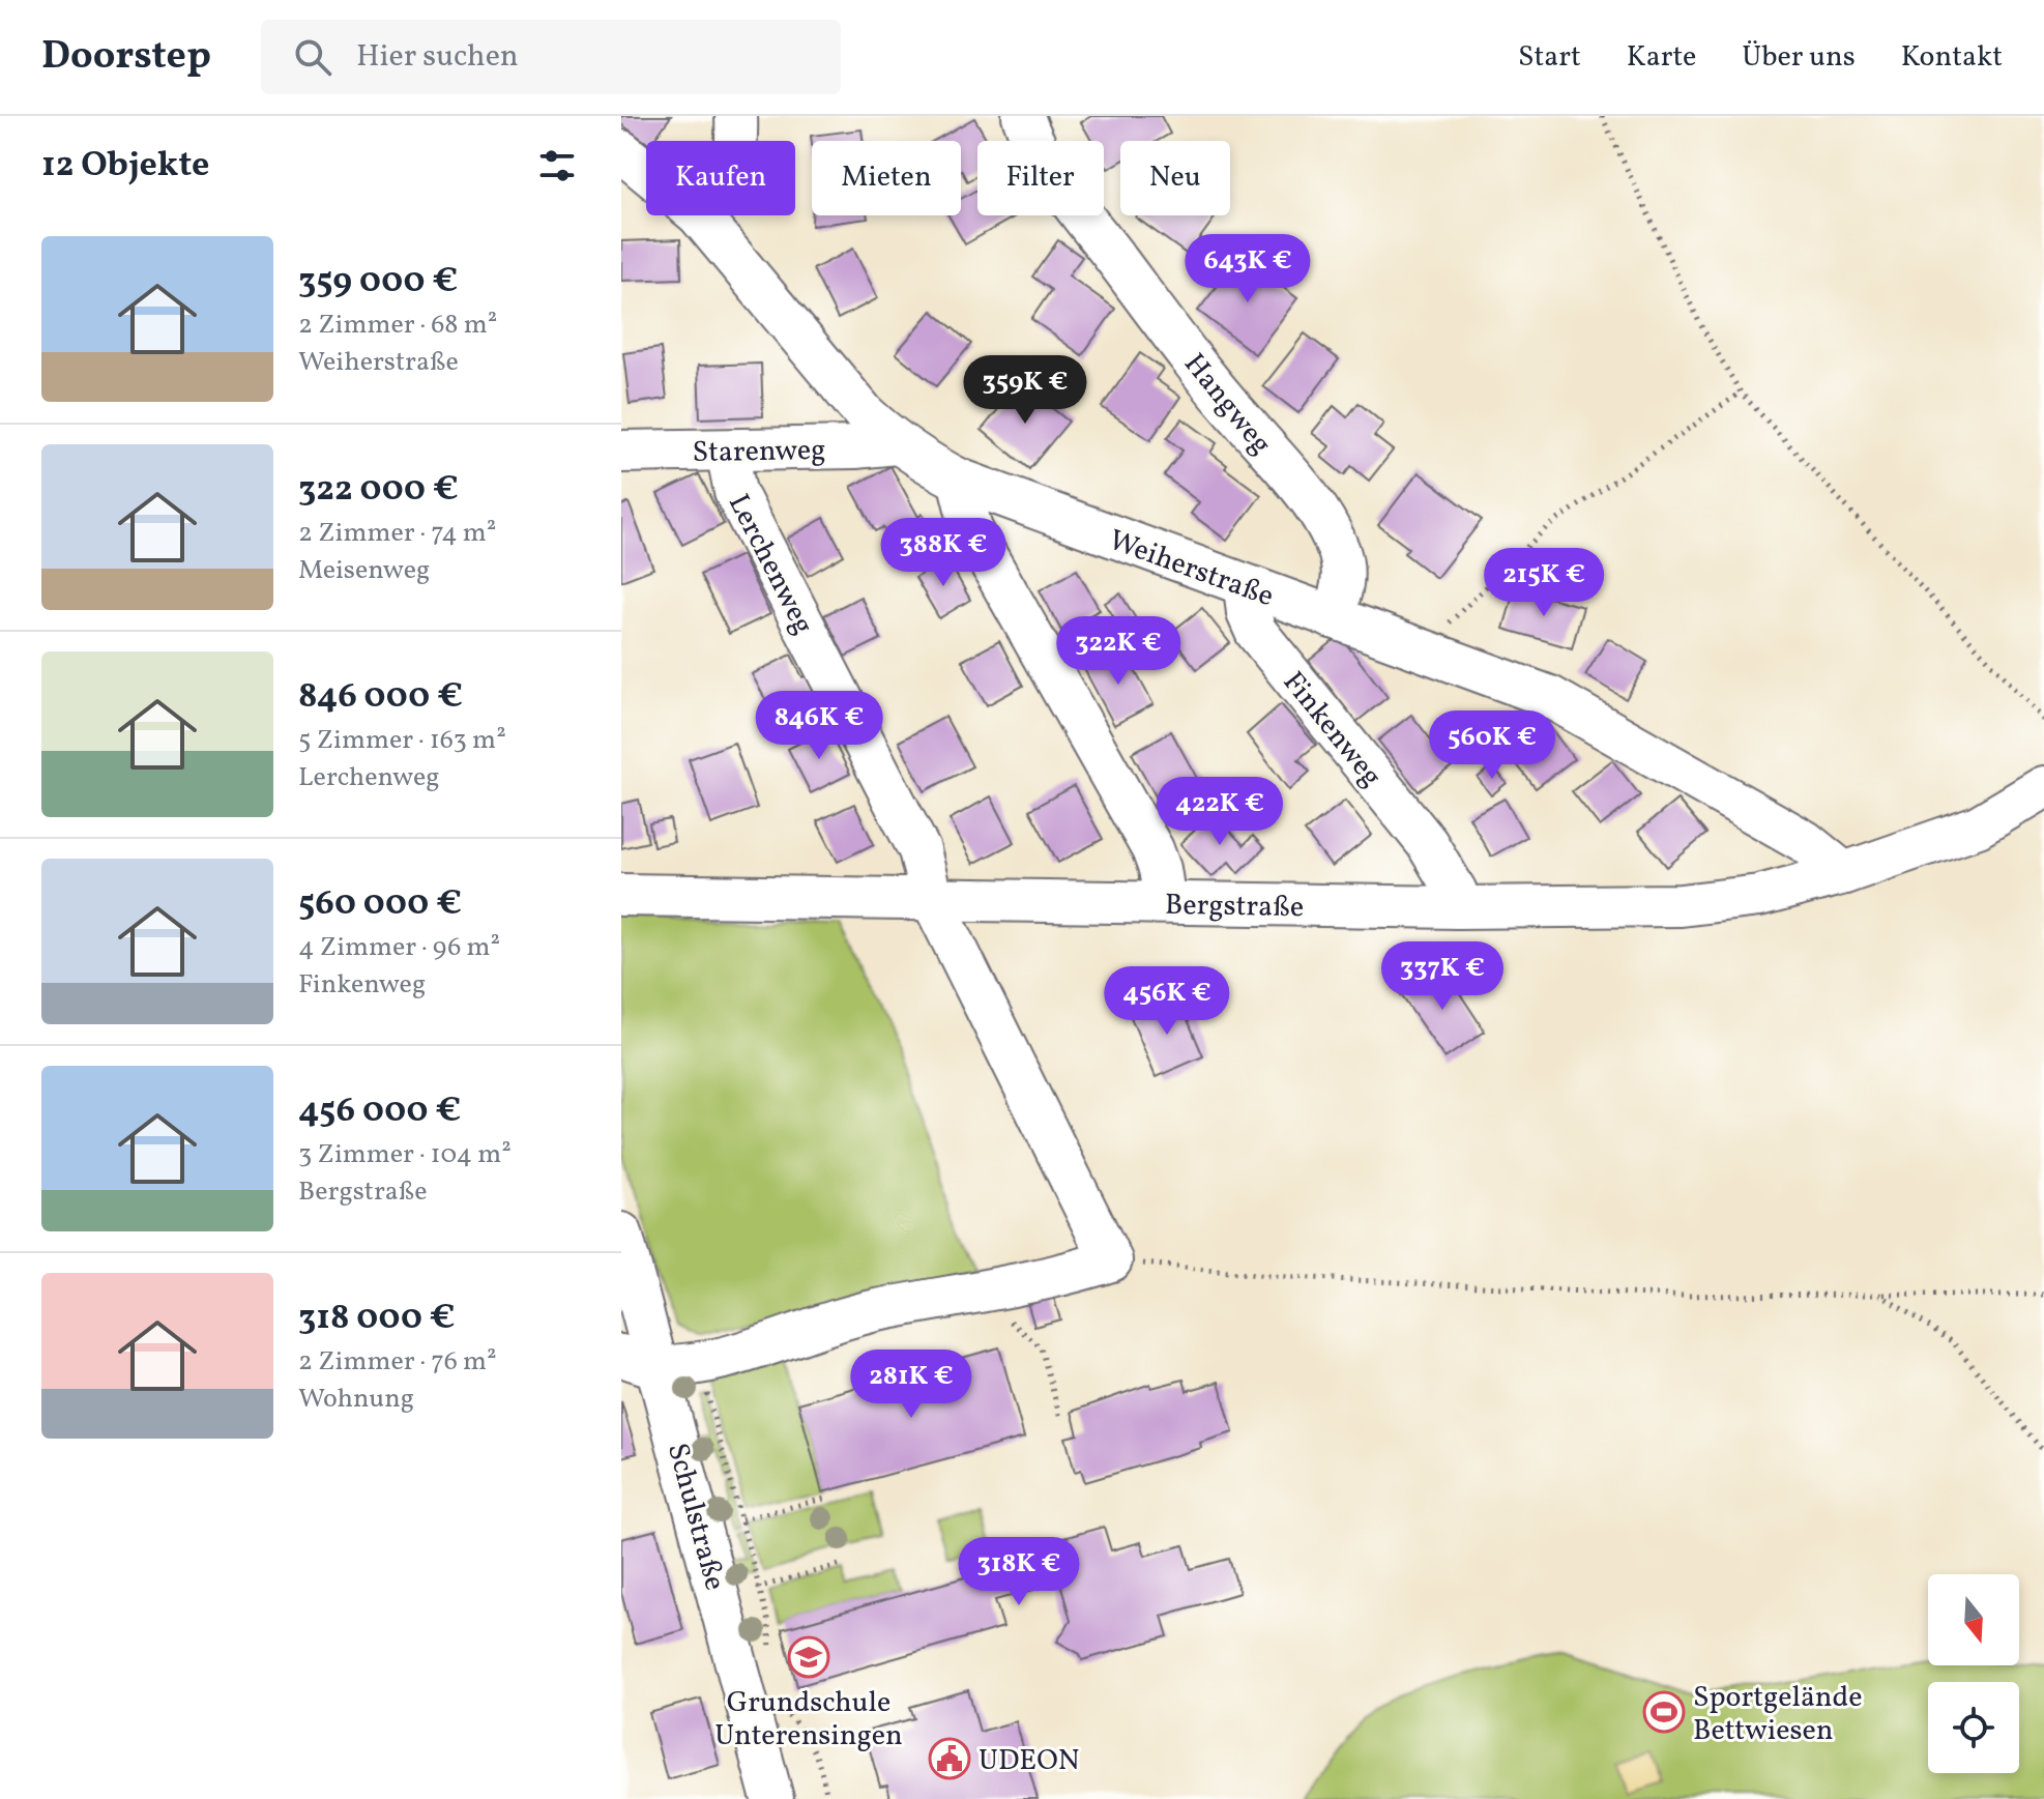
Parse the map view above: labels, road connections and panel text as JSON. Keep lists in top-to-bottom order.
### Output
{
  "streets": {
    "street": [
      "Hangweg",
      "Starenweg",
      "Lerchenweg",
      "Weiherstraße",
      "Finkenweg",
      "Bergstraße",
      "Schulstraße"
    ]
  },
  "crossings": [
    ["Hangweg", "Weiherstraße"],
    ["Starenweg", "Lerchenweg"],
    ["Starenweg", "Weiherstraße"],
    ["Lerchenweg", "Bergstraße"],
    ["Weiherstraße", "Finkenweg"],
    ["Weiherstraße", "Bergstraße"],
    ["Finkenweg", "Bergstraße"]
  ],
  "places": {
    "school or university": ["Grundschule Unterensingen"],
    "sports": ["Sportgelände Bettwiesen"],
    "public building": ["UDEON"]
  },
  "north": "bottom",
  "page": {
    "header": "Doorstep",
    "search": "Hier suchen",
    "nav": [
      "Start",
      "Karte",
      "Über uns",
      "Kontakt"
    ],
    "heading": "12 Objekte",
    "chip": [
      "Kaufen",
      "Mieten",
      "Filter",
      "Neu"
    ],
    "list": [
      {
        "name": "359 000 €",
        "note": "2 Zimmer · 68 m² · Weiherstraße"
      },
      {
        "name": "322 000 €",
        "note": "2 Zimmer · 74 m² · Meisenweg"
      },
      {
        "name": "846 000 €",
        "note": "5 Zimmer · 163 m² · Lerchenweg"
      },
      {
        "name": "560 000 €",
        "note": "4 Zimmer · 96 m² · Finkenweg"
      },
      {
        "name": "456 000 €",
        "note": "3 Zimmer · 104 m² · Bergstraße"
      },
      {
        "name": "318 000 €",
        "note": "2 Zimmer · 76 m² · Wohnung"
      }
    ],
    "price": [
      "643K €",
      "359K €",
      "388K €",
      "215K €",
      "322K €",
      "846K €",
      "560K €",
      "422K €",
      "337K €",
      "456K €",
      "281K €",
      "318K €"
    ]
  }
}
